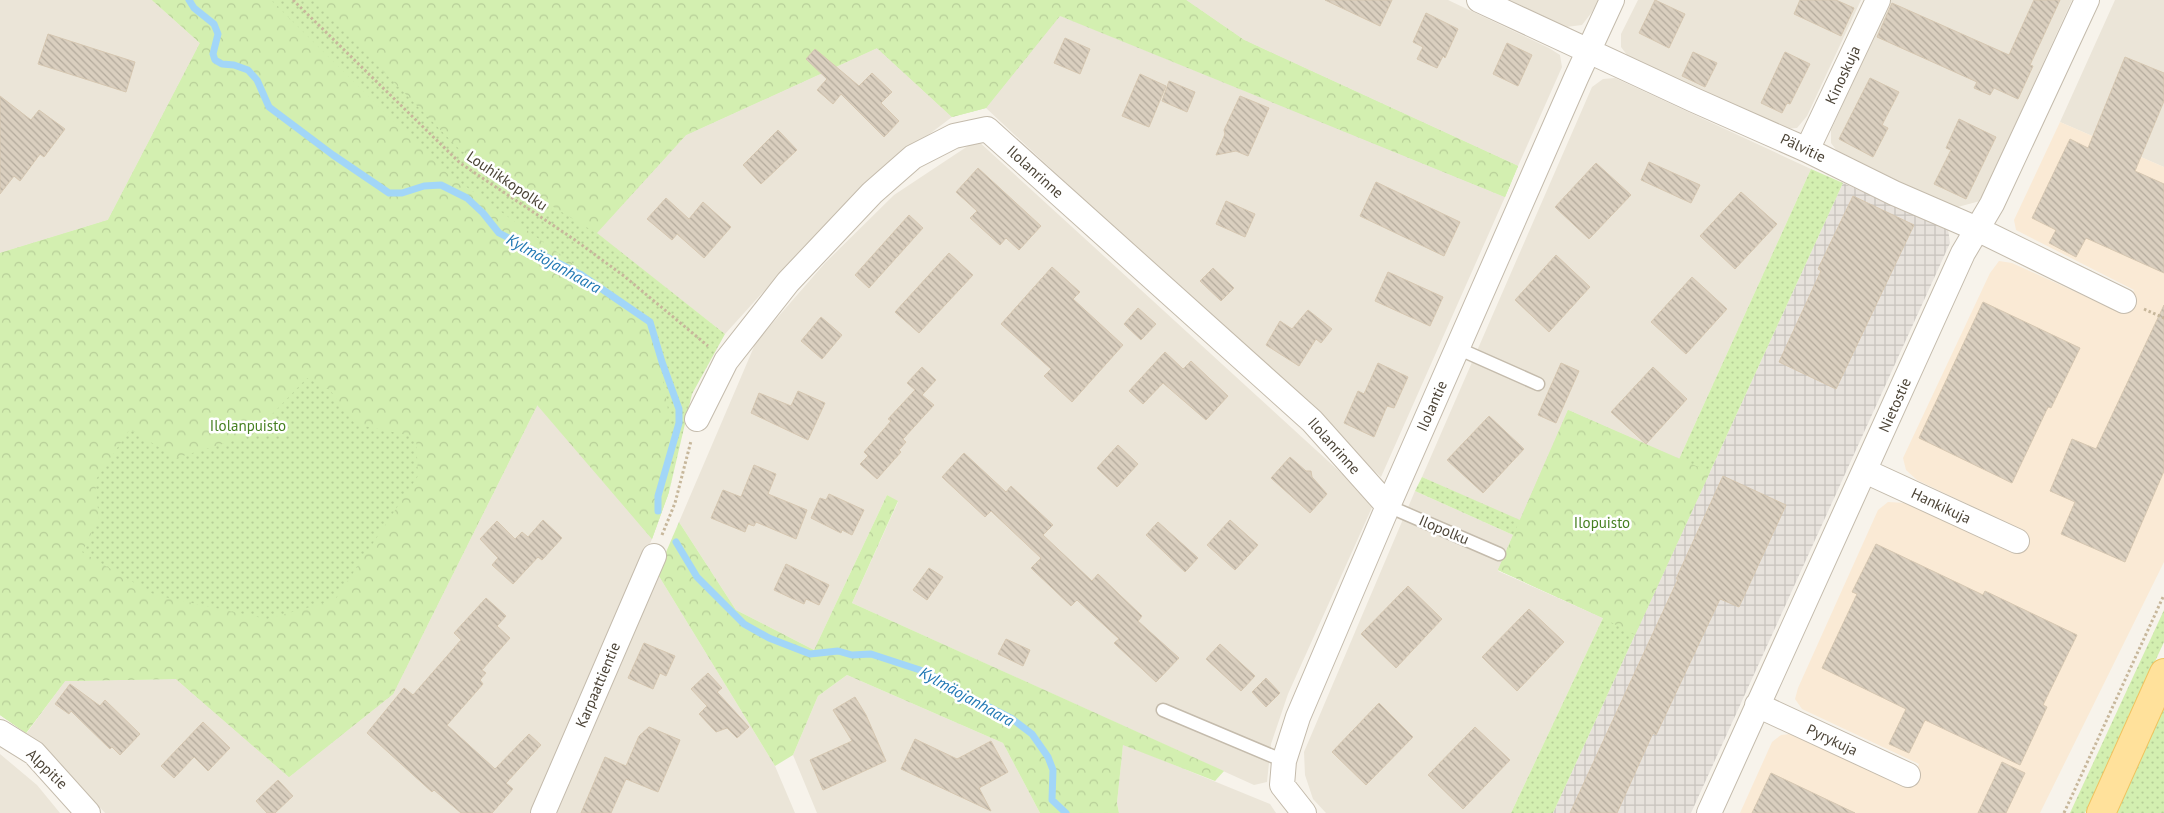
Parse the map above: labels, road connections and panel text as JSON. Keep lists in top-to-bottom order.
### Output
{
  "streets": {
    "street": [
      "Kinoskuja",
      "Pälvitie",
      "Ilolanrinne",
      "Nietostie",
      "Ilolantie",
      "Hankikuja",
      "Karpaattientie",
      "Pyrykuja",
      "Alppitie"
    ],
    "lane": ["Ilopolku"],
    "path": ["Louhikkopolku"]
  },
  "crossings": [
    ["Kinoskuja", "Pälvitie"],
    ["Pälvitie", "Nietostie"],
    ["Pälvitie", "Ilolantie"],
    ["Ilolanrinne", "Louhikkopolku"],
    ["Ilolanrinne", "Ilolantie"],
    ["Ilolanrinne", "Ilopolku"],
    ["Nietostie", "Hankikuja"],
    ["Nietostie", "Pyrykuja"],
    ["Ilolantie", "Ilopolku"]
  ],
  "water": ["Kylmäojanhaara"],
  "parks": ["Ilolanpuisto", "Ilopuisto"]
}
